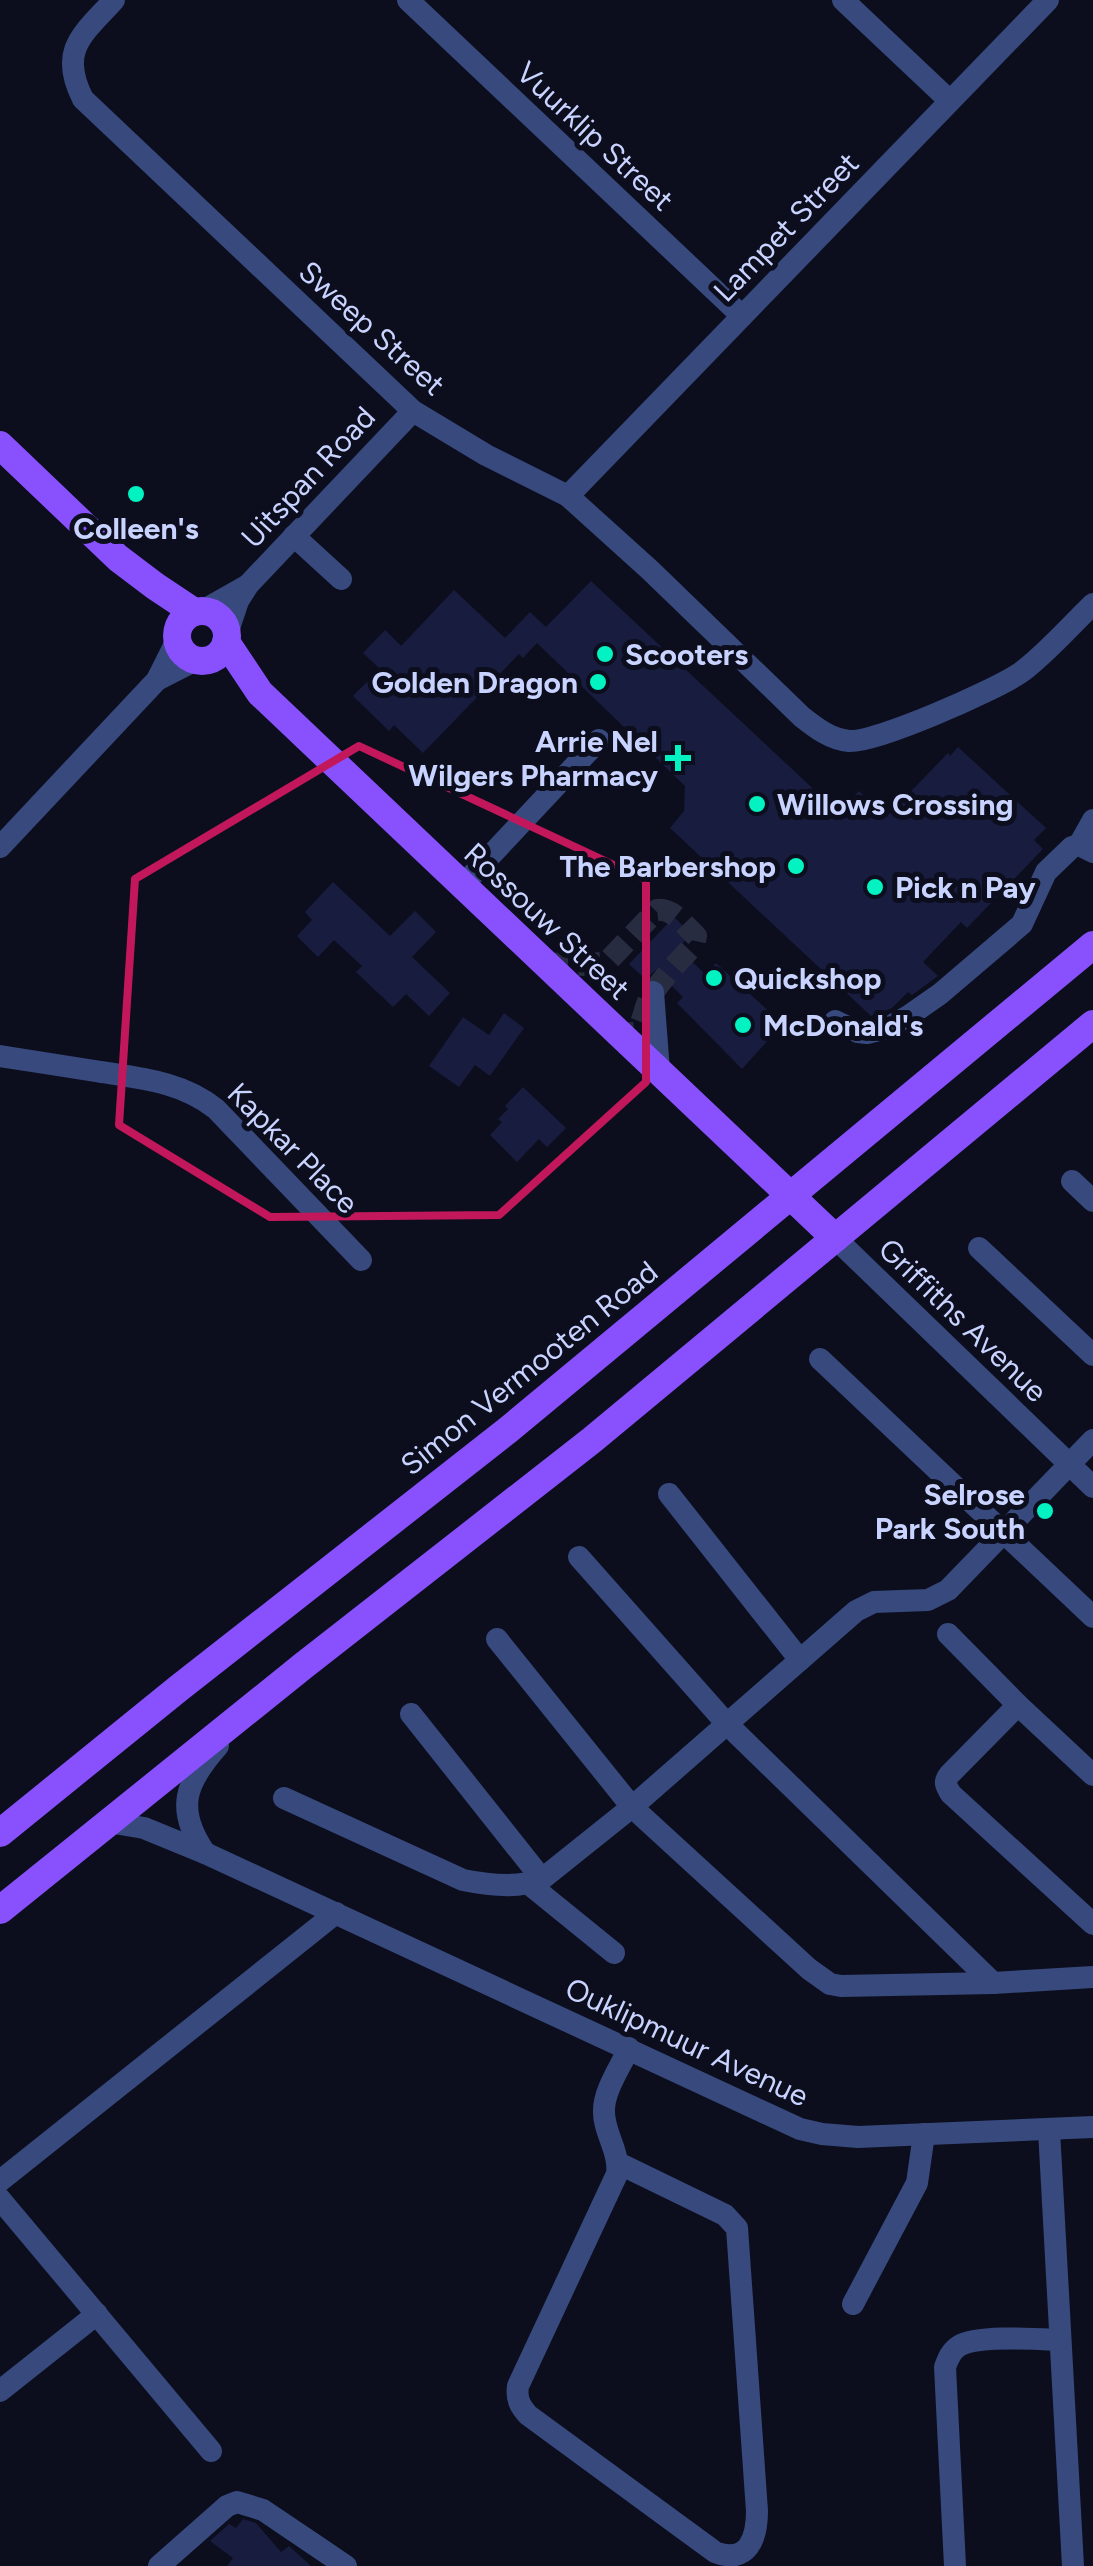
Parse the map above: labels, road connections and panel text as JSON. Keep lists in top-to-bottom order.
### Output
{
  "streets": {
    "main road": ["Rossouw Street", "Simon Vermooten Road"],
    "street": [
      "Vuurklip Street",
      "Lampet Street",
      "Sweep Street",
      "Uitspan Road",
      "Kapkar Place",
      "Griffiths Avenue",
      "Ouklipmuur Avenue"
    ]
  },
  "crossings": [
    ["Vuurklip Street", "Lampet Street"],
    ["Lampet Street", "Sweep Street"],
    ["Sweep Street", "Uitspan Road"],
    ["Uitspan Road", "Rossouw Street"],
    ["Rossouw Street", "Griffiths Avenue"],
    ["Rossouw Street", "Simon Vermooten Road"]
  ],
  "places": {
    "other": [
      "Colleen's",
      "Scooters",
      "Golden Dragon",
      "Willows Crossing",
      "The Barbershop",
      "Pick n Pay",
      "Quickshop",
      "McDonald's",
      "Selrose Park South"
    ],
    "health": ["Arrie Nel Wilgers Pharmacy"]
  }
}
